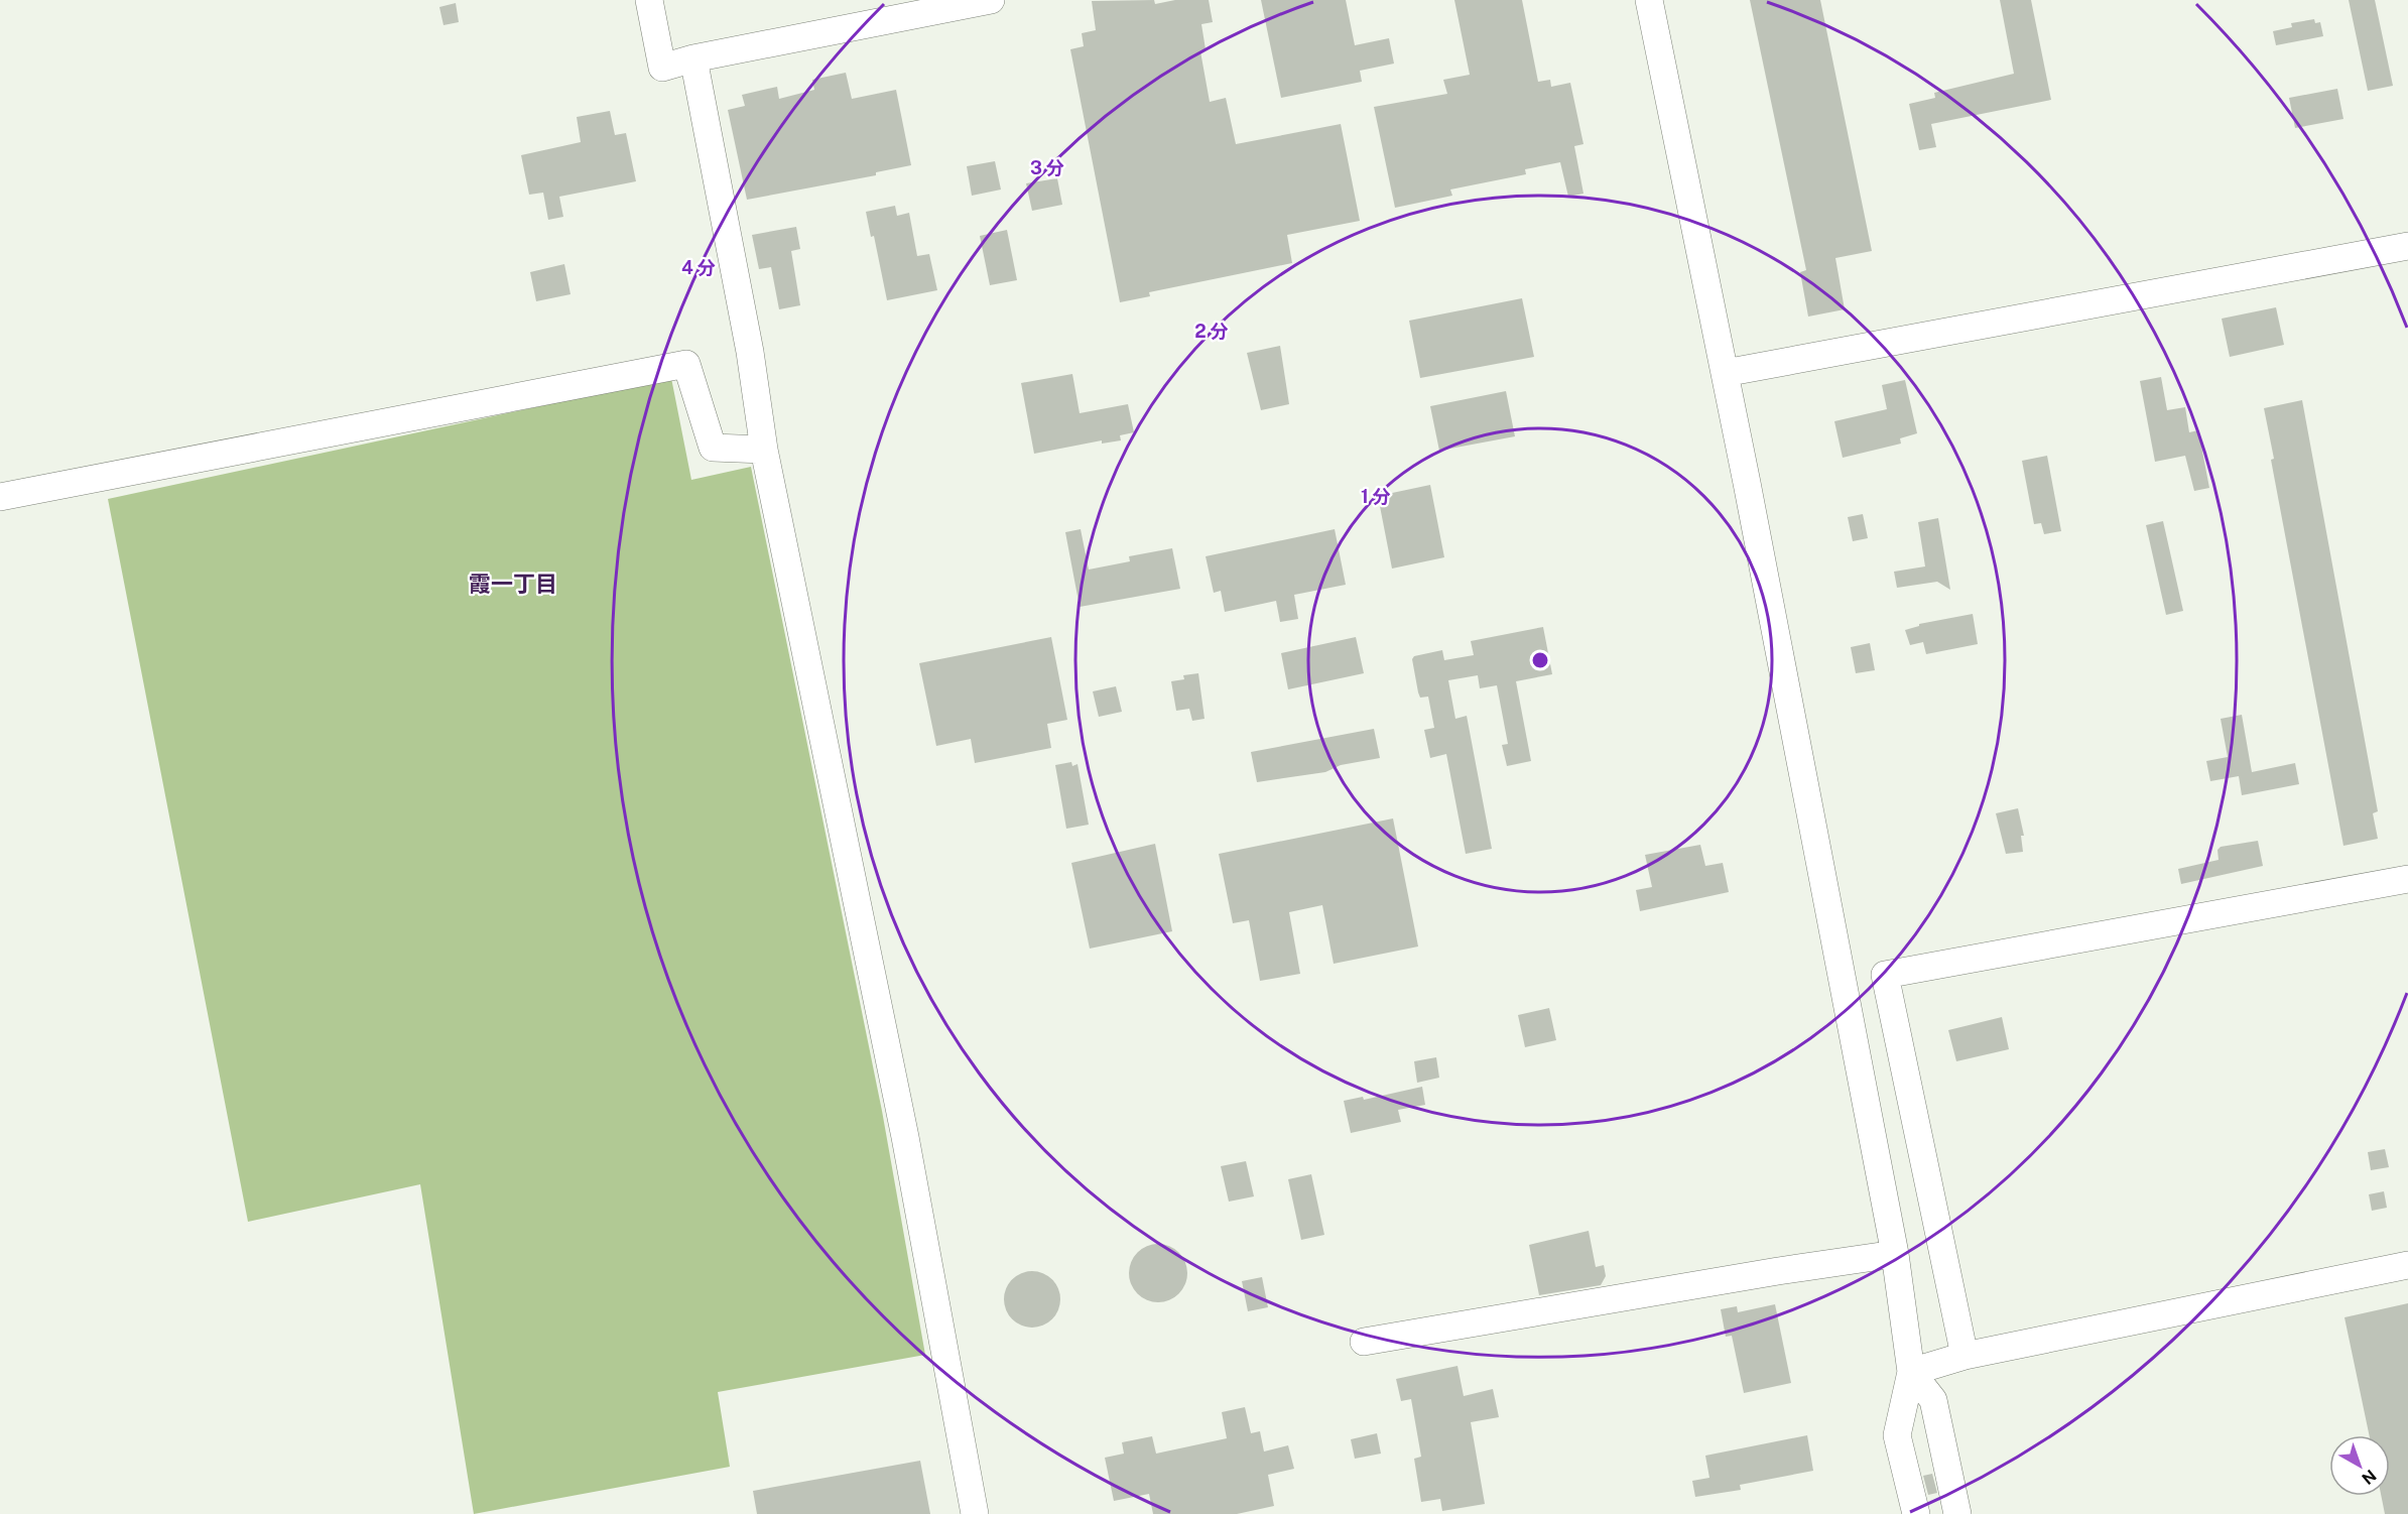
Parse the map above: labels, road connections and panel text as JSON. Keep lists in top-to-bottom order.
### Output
{
  "districts": ["霞一丁目"],
  "north": "bottom right",
  "rings": [
    "3 分",
    "4 分",
    "2 分",
    "1 分"
  ]
}
